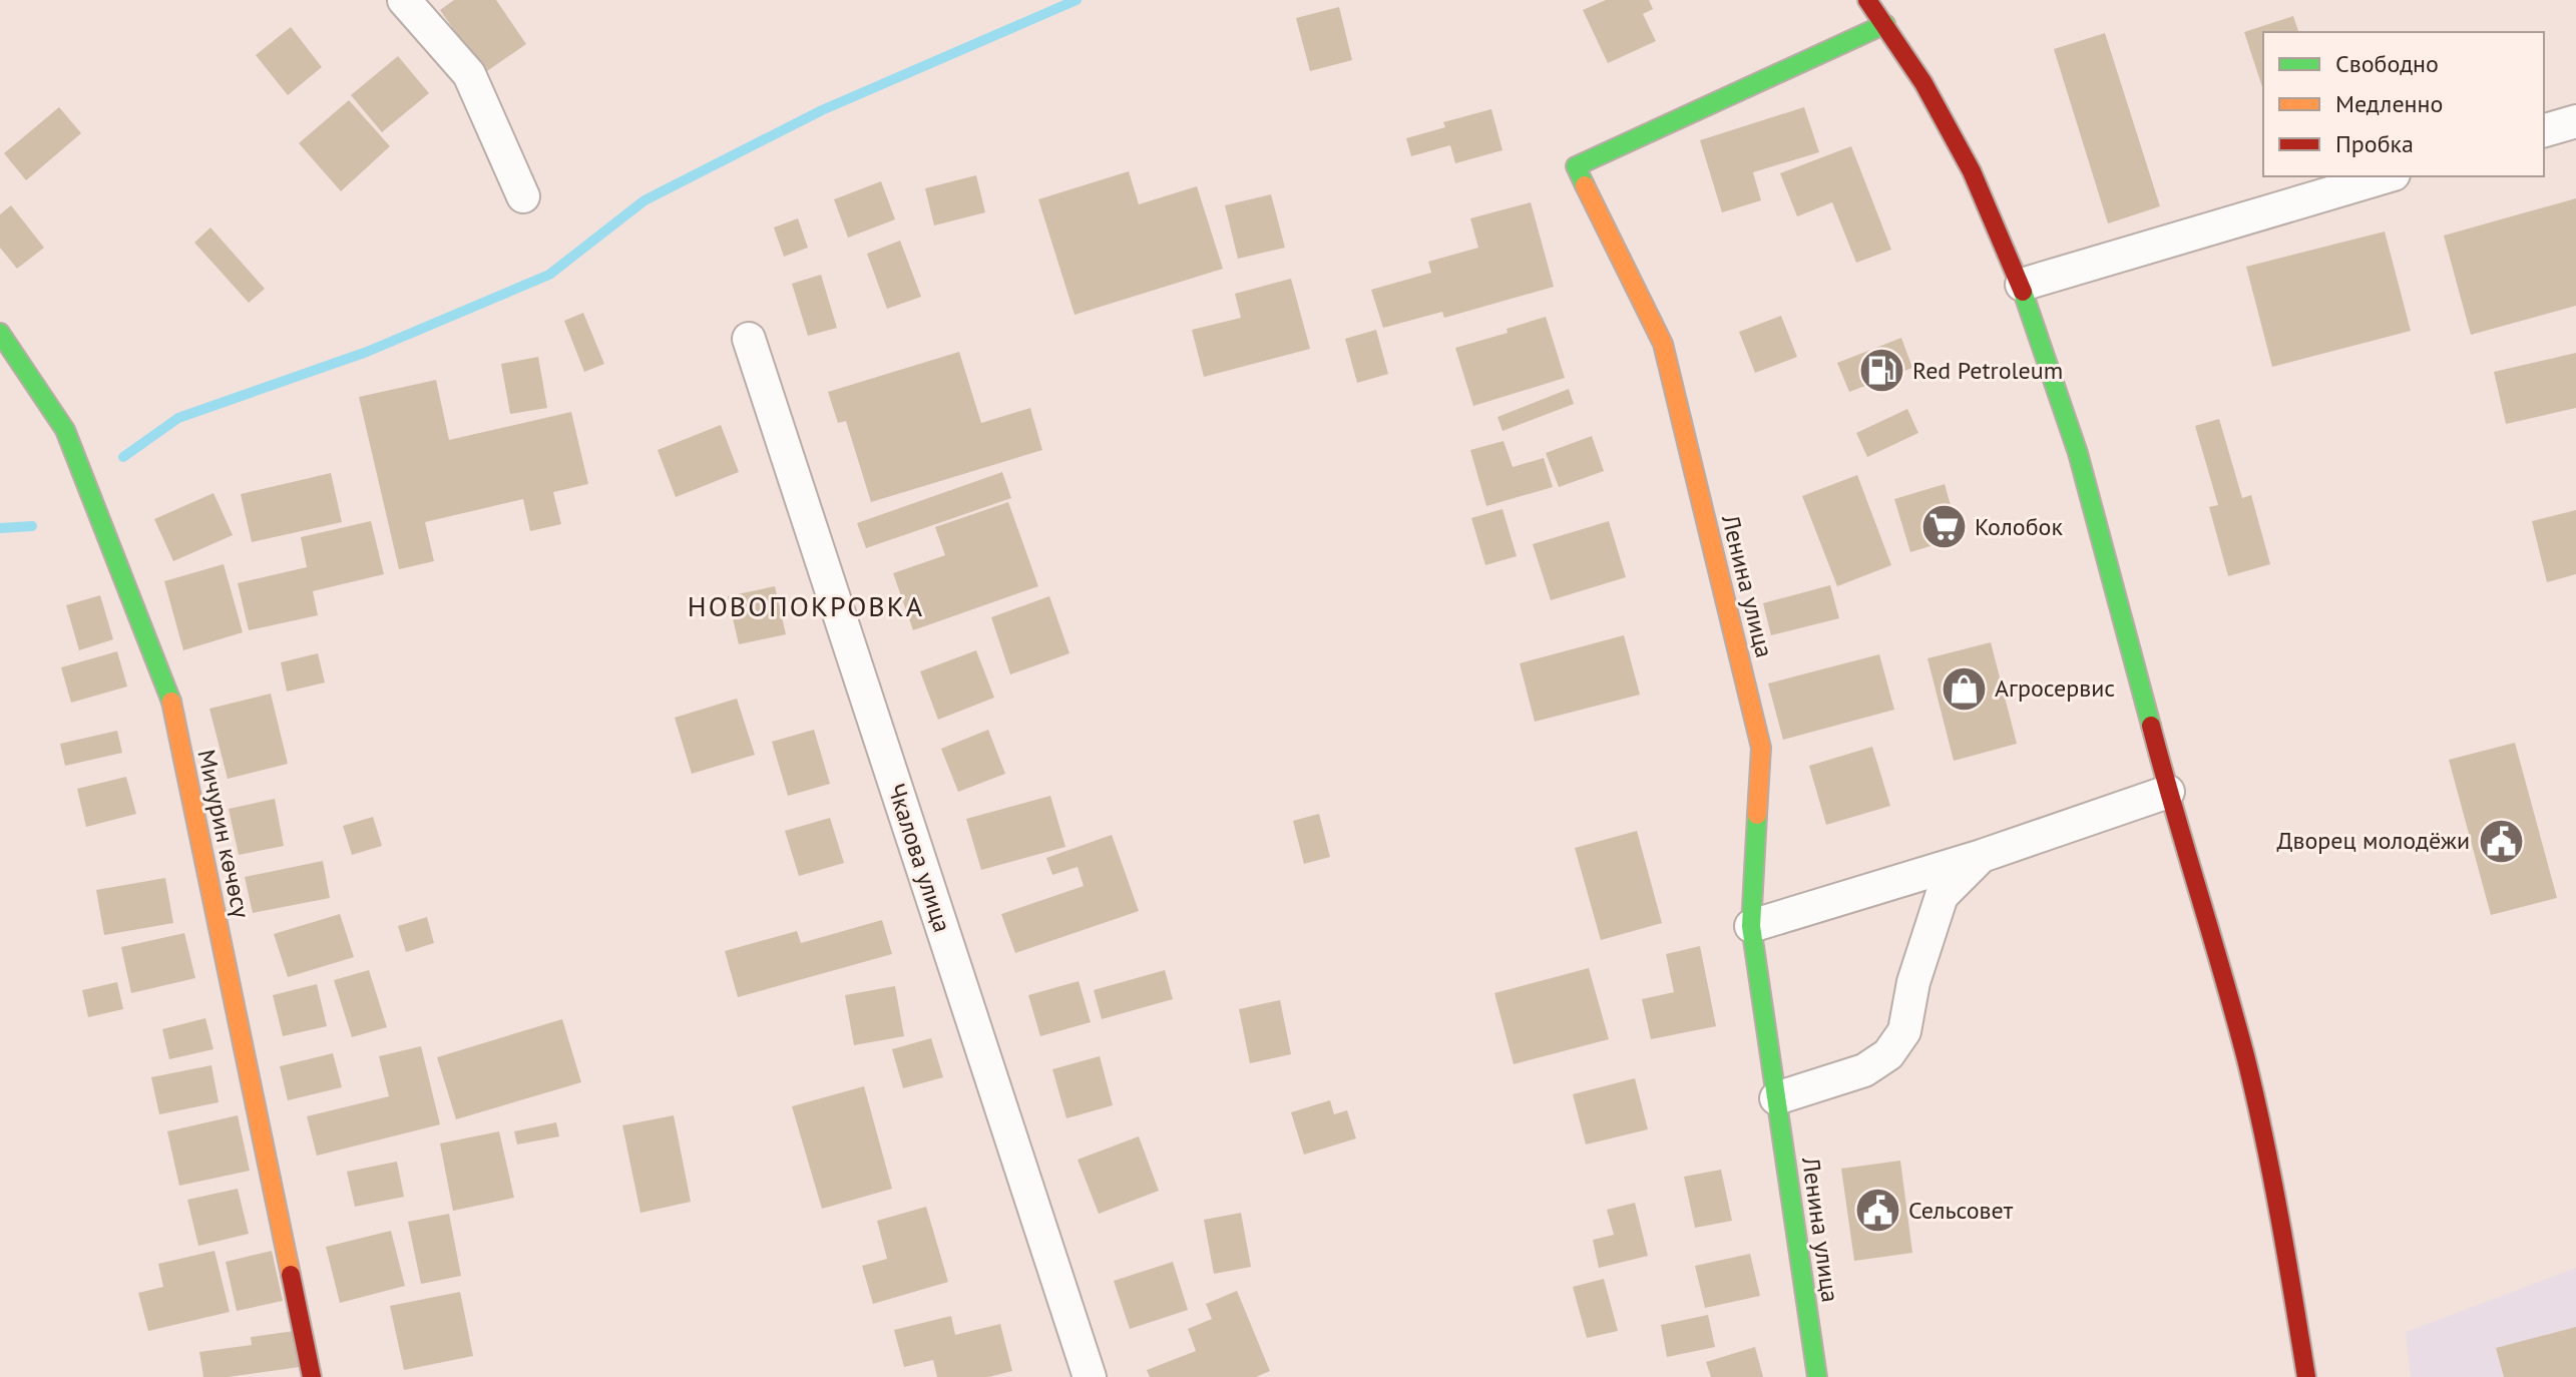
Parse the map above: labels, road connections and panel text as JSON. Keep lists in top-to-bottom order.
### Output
{
  "streets": {
    "street": ["Ленина улица", "Мичурин көчөсү", "Чкалова улица"]
  },
  "districts": ["НОВОПОКРОВКА"],
  "places": {
    "fuel station": ["Red Petroleum"],
    "supermarket": ["Колобок"],
    "shop": ["Агросервис"],
    "public building": ["Дворец молодёжи", "Сельсовет"]
  },
  "legend": ["Свободно", "Медленно", "Пробка"]
}
